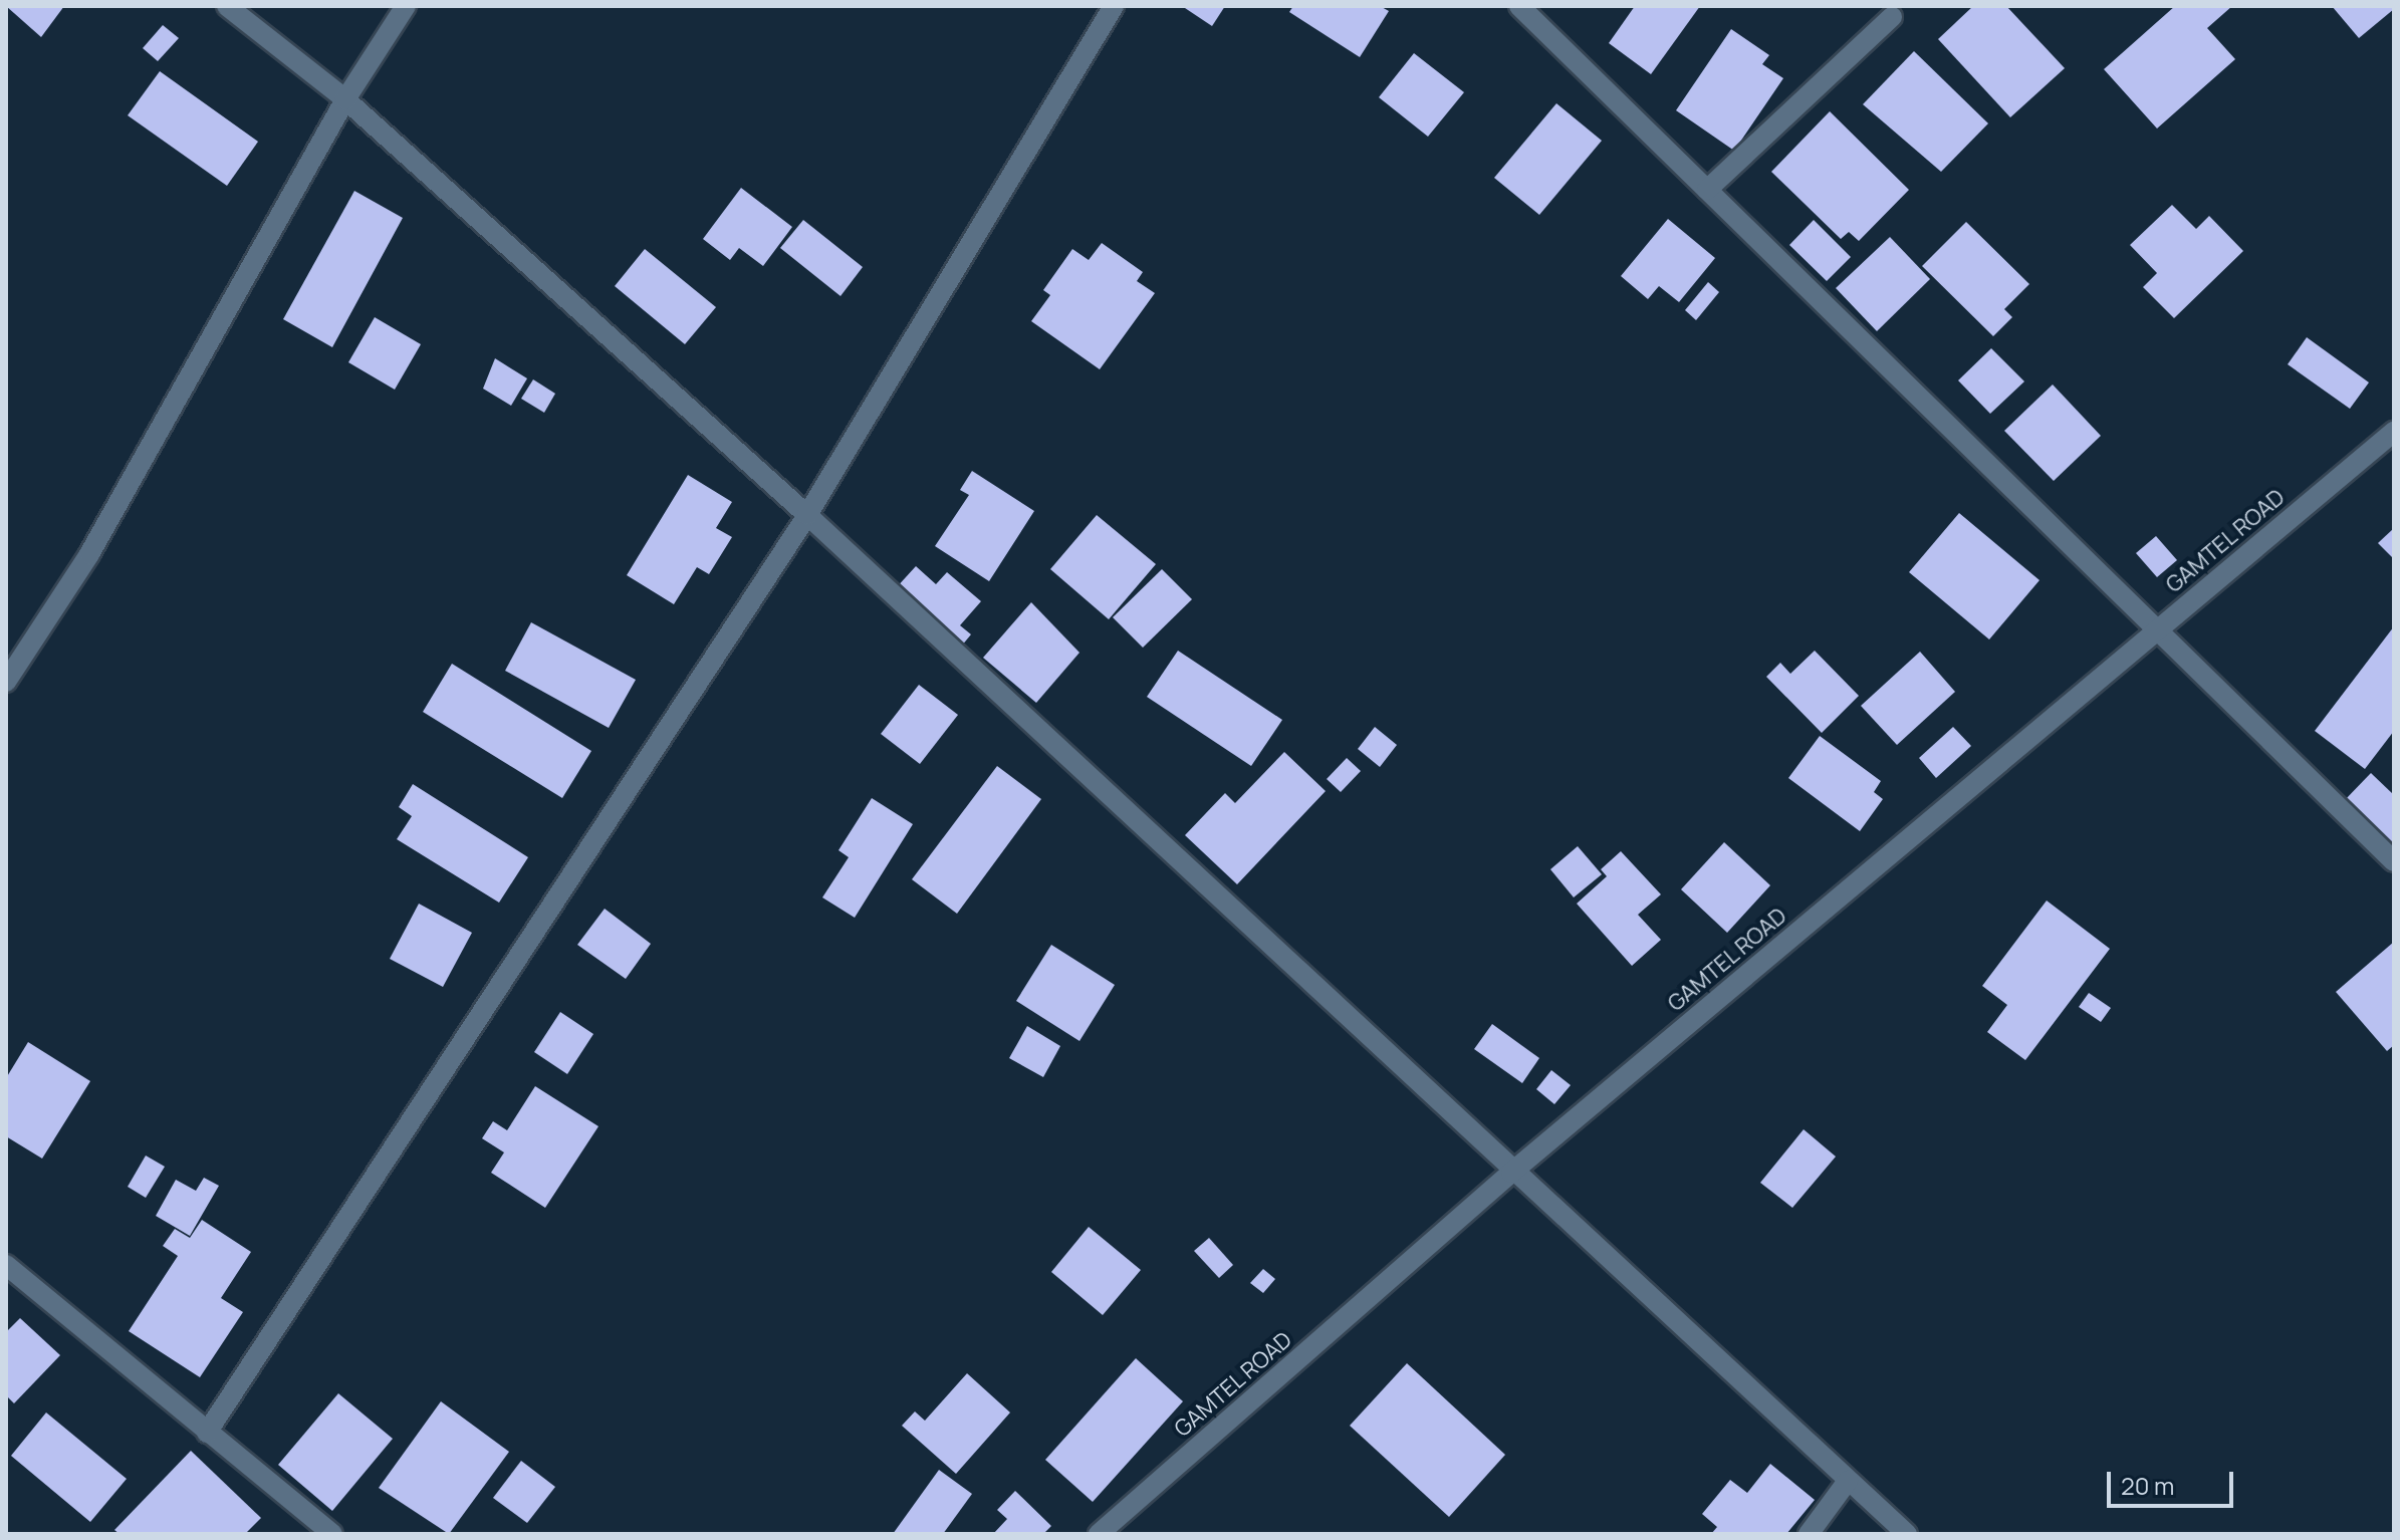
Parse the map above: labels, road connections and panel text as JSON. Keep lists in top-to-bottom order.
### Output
{
  "streets": {
    "street": ["GAMTEL ROAD"]
  },
  "scale_bar": "20 m"
}
